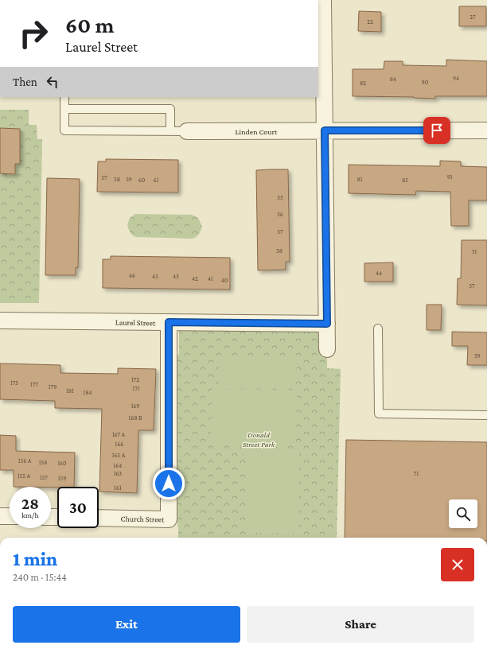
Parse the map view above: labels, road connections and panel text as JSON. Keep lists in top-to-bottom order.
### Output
{
  "streets": {
    "street": ["Linden Court", "Laurel Street", "Church Street"]
  },
  "crossings": [
    ["Laurel Street", "Church Street"]
  ],
  "parks": ["Donald Street Park"],
  "house_numbers": [
    "27",
    "22",
    "94",
    "84",
    "90",
    "82",
    "91",
    "57",
    "58",
    "59",
    "81",
    "60",
    "61",
    "85",
    "35",
    "36",
    "37",
    "38",
    "31",
    "44",
    "46",
    "45",
    "43",
    "42",
    "41",
    "40",
    "37",
    "39",
    "172",
    "175",
    "177",
    "179",
    "171",
    "181",
    "184",
    "169",
    "168 B",
    "167 A",
    "166",
    "165 A",
    "156 A",
    "158",
    "160",
    "164",
    "163",
    "71",
    "155 A",
    "157",
    "159",
    "161"
  ],
  "page": {
    "turn": ["60 m", "Laurel Street"],
    "then": "Then",
    "speed": "28 km/h",
    "limit": "30",
    "heading": ["1 min", "240 m · 15:44"],
    "buttons": ["Exit", "Share"]
  }
}
